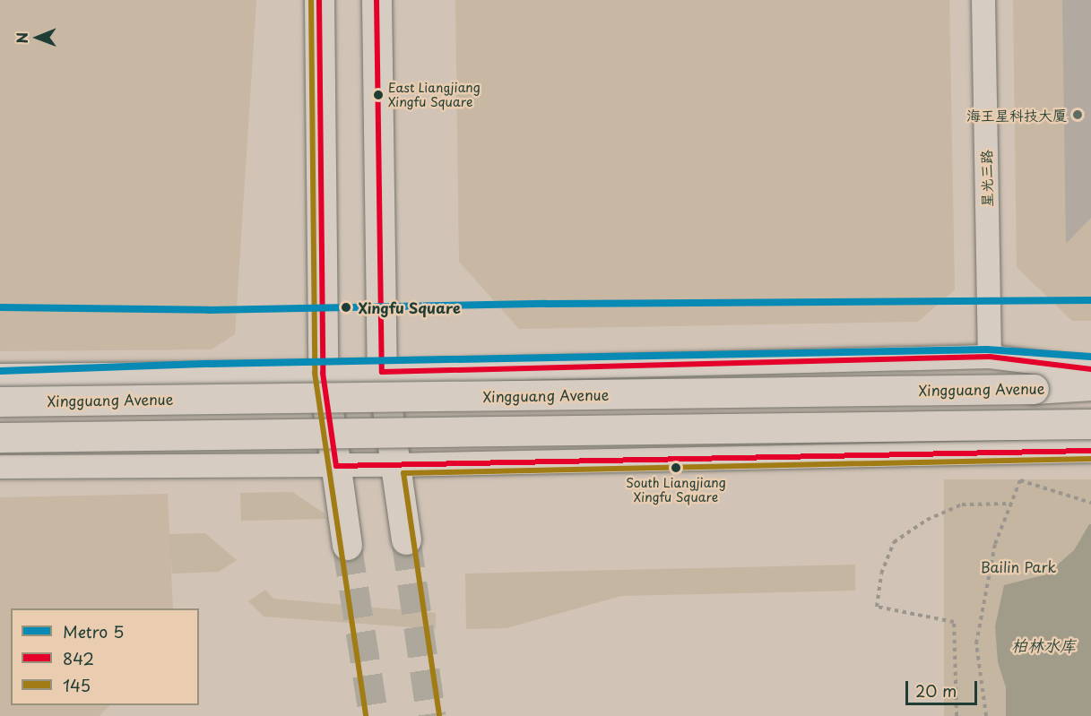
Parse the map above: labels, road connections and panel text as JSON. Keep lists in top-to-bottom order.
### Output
{
  "streets": {
    "main road": ["Xingguang Avenue"],
    "street": ["星光三路"]
  },
  "water": ["柏林水库"],
  "parks": ["Bailin Park"],
  "places": [
    "East Liangjiang Xingfu Square",
    "海王星科技大厦",
    "Xingfu Square",
    "South Liangjiang Xingfu Square"
  ],
  "lines": ["transit line 842", "transit line 145", "metro line 5"],
  "legend": ["Metro 5", "842", "145"],
  "scale_bar": "20 m",
  "north": "left"
}
